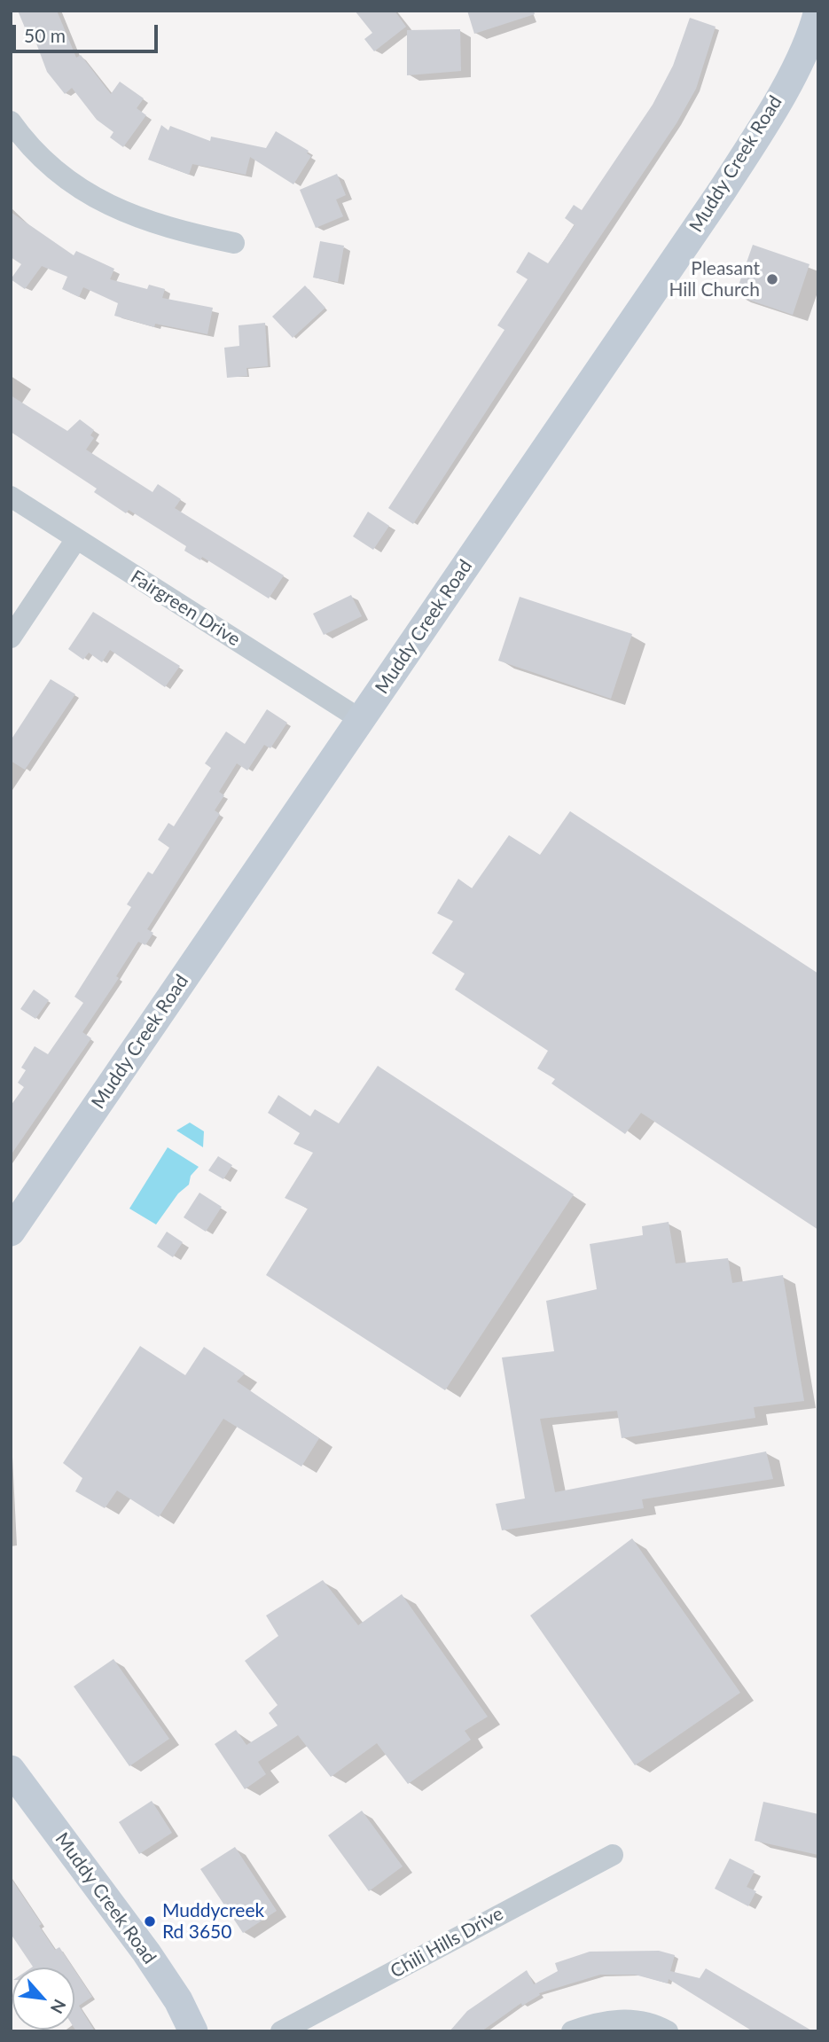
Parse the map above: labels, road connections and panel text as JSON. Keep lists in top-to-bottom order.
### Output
{
  "streets": {
    "street": ["Muddy Creek Road", "Fairgreen Drive", "Chili Hills Drive"]
  },
  "crossings": [
    ["Muddy Creek Road", "Fairgreen Drive"]
  ],
  "places": ["Pleasant Hill Church", "Muddycreek Rd 3650"],
  "scale_bar": "50 m",
  "north": "bottom right"
}
